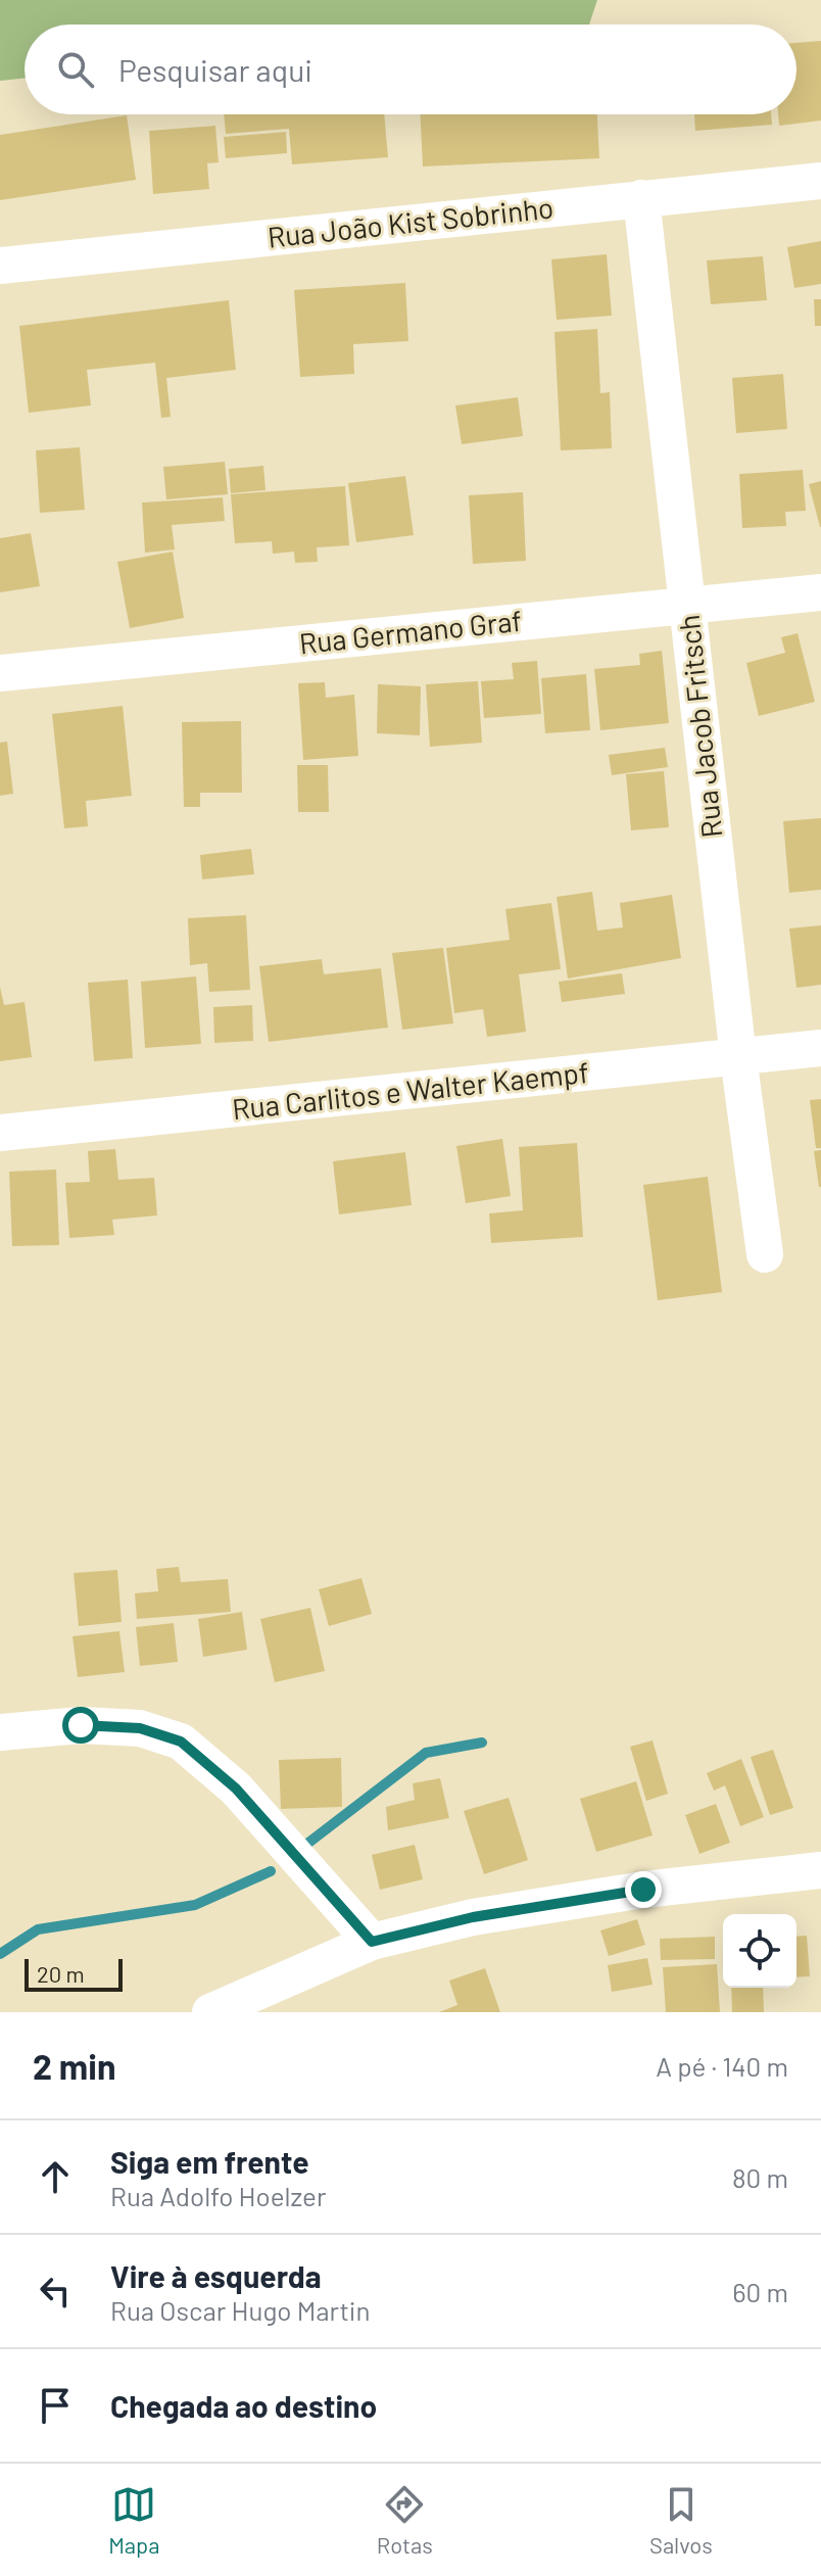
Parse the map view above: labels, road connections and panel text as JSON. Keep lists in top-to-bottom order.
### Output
{
  "streets": {
    "street": [
      "Rua João Kist Sobrinho",
      "Rua Germano Graf",
      "Rua Jacob Fritsch",
      "Rua Carlitos e Walter Kaempf"
    ]
  },
  "crossings": [
    ["Rua João Kist Sobrinho", "Rua Jacob Fritsch"],
    ["Rua Germano Graf", "Rua Jacob Fritsch"],
    ["Rua Jacob Fritsch", "Rua Carlitos e Walter Kaempf"]
  ],
  "scale_bar": "20 m",
  "page": {
    "search": "Pesquisar aqui",
    "scale": "20 m",
    "heading": ["2 min", "A pé · 140 m"],
    "list": [
      ["Siga em frente", "Rua Adolfo Hoelzer", "80 m"],
      ["Vire à esquerda", "Rua Oscar Hugo Martin", "60 m"],
      "Chegada ao destino"
    ],
    "nav": ["Mapa", "Rotas", "Salvos"]
  }
}
